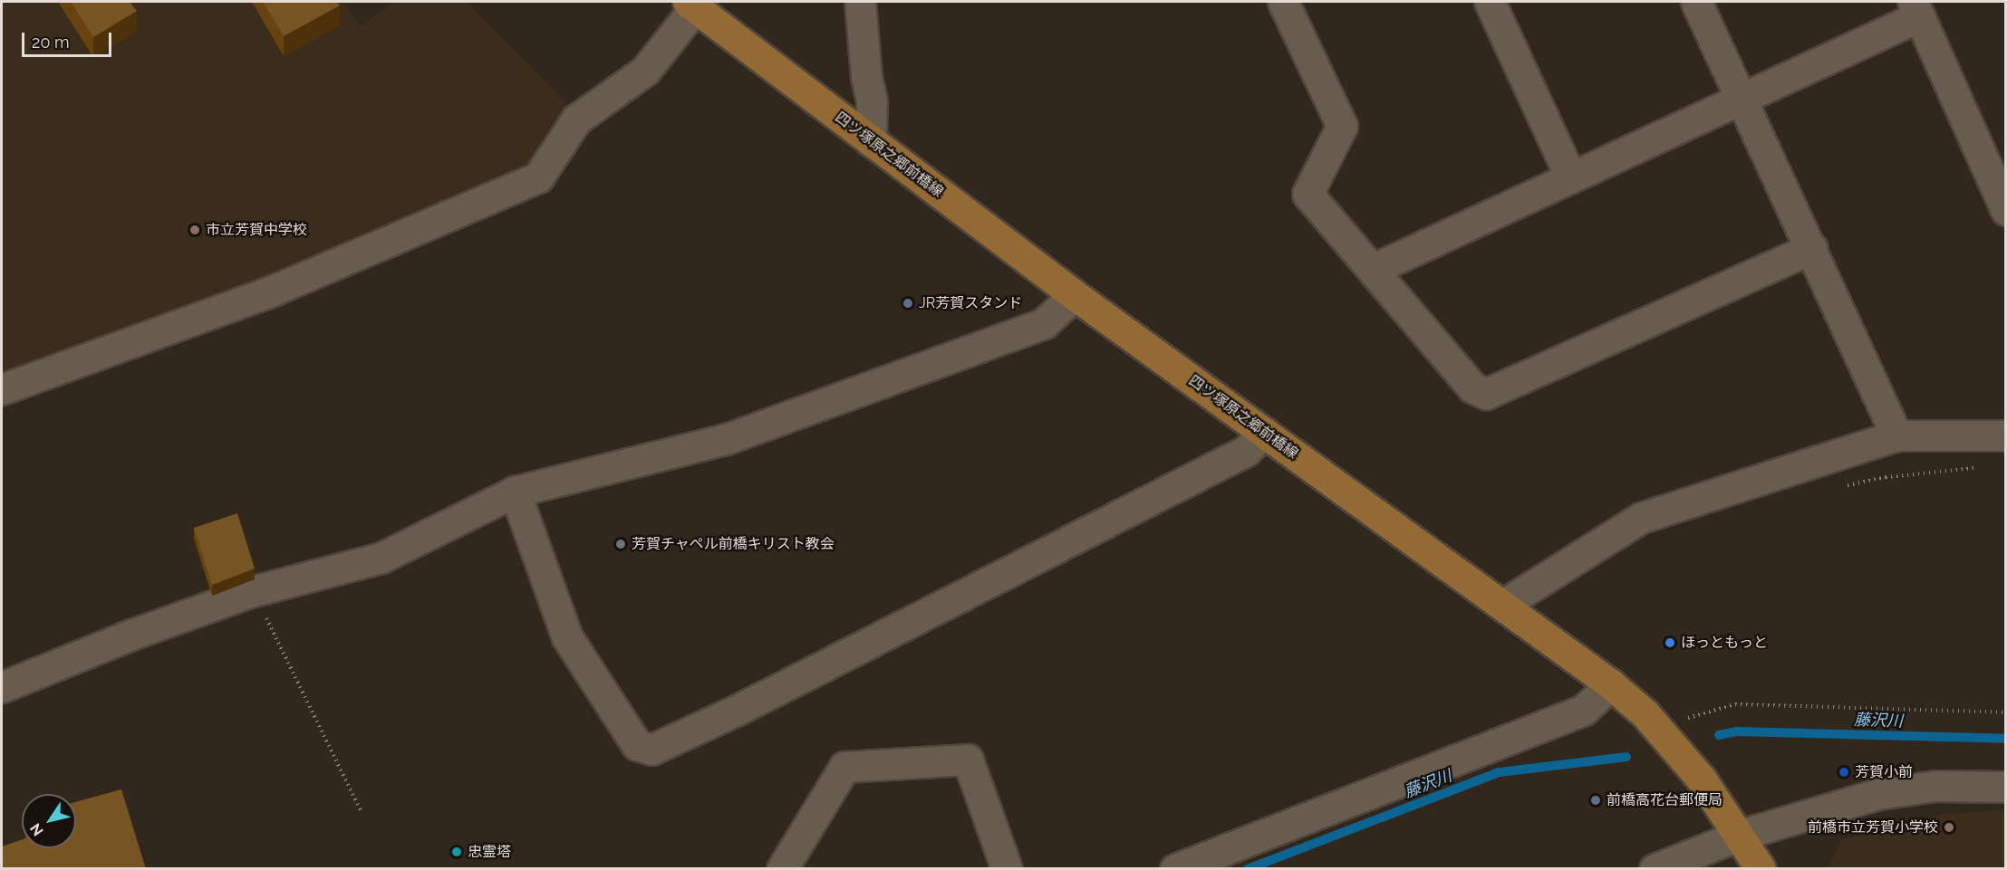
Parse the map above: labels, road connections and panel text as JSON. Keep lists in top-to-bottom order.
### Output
{
  "streets": {
    "main road": ["四ツ塚原之郷前橋線"]
  },
  "water": ["藤沢川"],
  "places": [
    "市立芳賀中学校",
    "JR芳賀スタンド",
    "芳賀チャペル前橋キリスト教会",
    "ほっともっと",
    "芳賀小前",
    "前橋高花台郵便局",
    "前橋市立芳賀小学校",
    "忠霊塔"
  ],
  "scale_bar": "20 m",
  "north": "bottom left"
}
